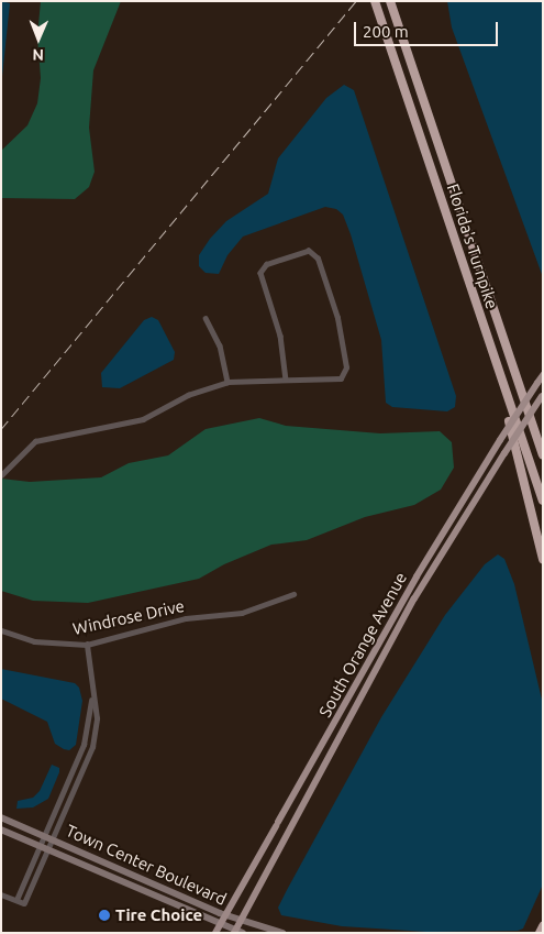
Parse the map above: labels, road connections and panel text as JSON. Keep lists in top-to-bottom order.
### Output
{
  "streets": {
    "highway": ["Florida's Turnpike"],
    "main road": ["South Orange Avenue", "Town Center Boulevard"],
    "street": ["Windrose Drive"]
  },
  "crossings": [
    ["South Orange Avenue", "Town Center Boulevard"]
  ],
  "places": ["Tire Choice"],
  "scale_bar": "200 m",
  "north": "bottom"
}
